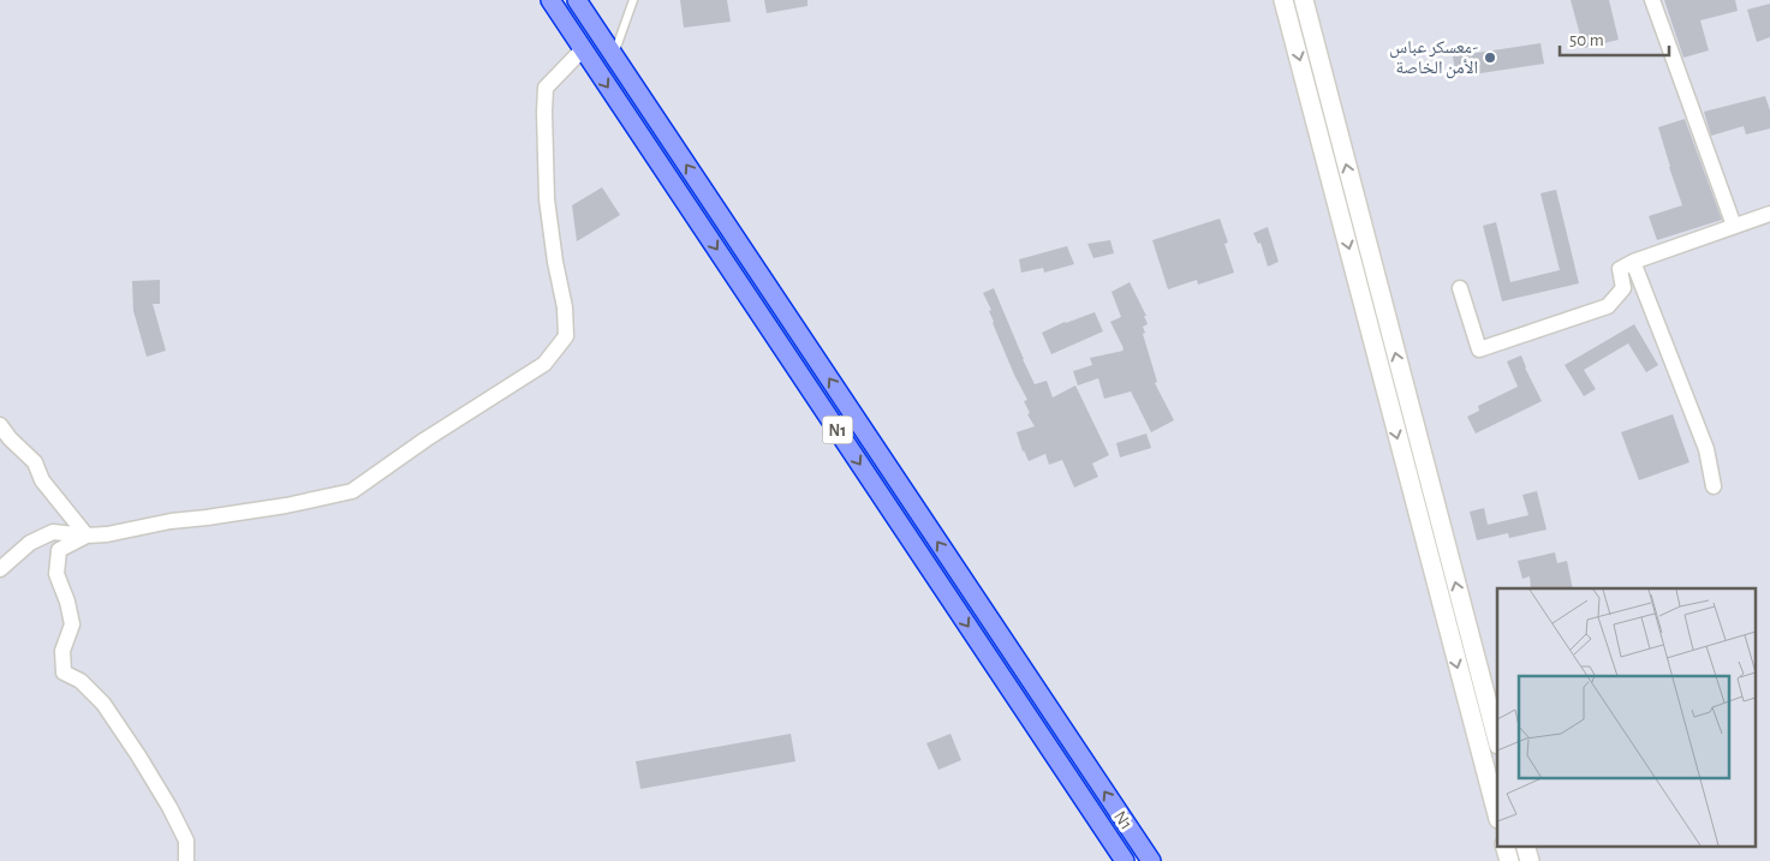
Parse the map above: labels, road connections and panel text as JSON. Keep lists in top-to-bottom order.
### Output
{
  "streets": {
    "highway": ["N1"]
  },
  "places": ["معسكر عباس- الأمن الخاصة"],
  "scale_bar": "50 m"
}
